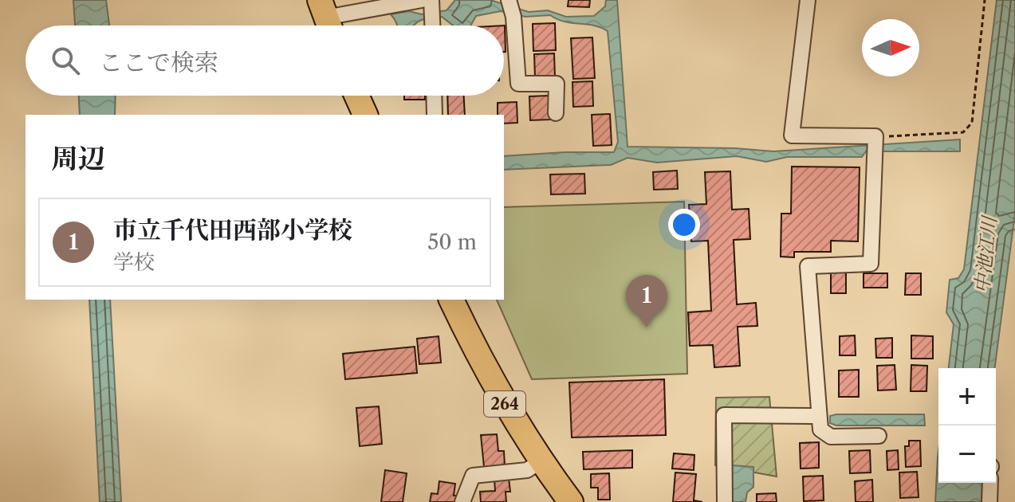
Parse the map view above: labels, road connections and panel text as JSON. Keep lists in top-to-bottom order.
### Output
{
  "streets": {
    "highway": ["264"]
  },
  "water": ["中池江川"],
  "north": "right",
  "page": {
    "search": "ここで検索",
    "heading": "周辺",
    "list": [
      {
        "mark": "1",
        "name": "市立千代田西部小学校",
        "note": "学校",
        "value": "50 m"
      }
    ],
    "pins": "1",
    "map_buttons": ["+", "−"]
  }
}
